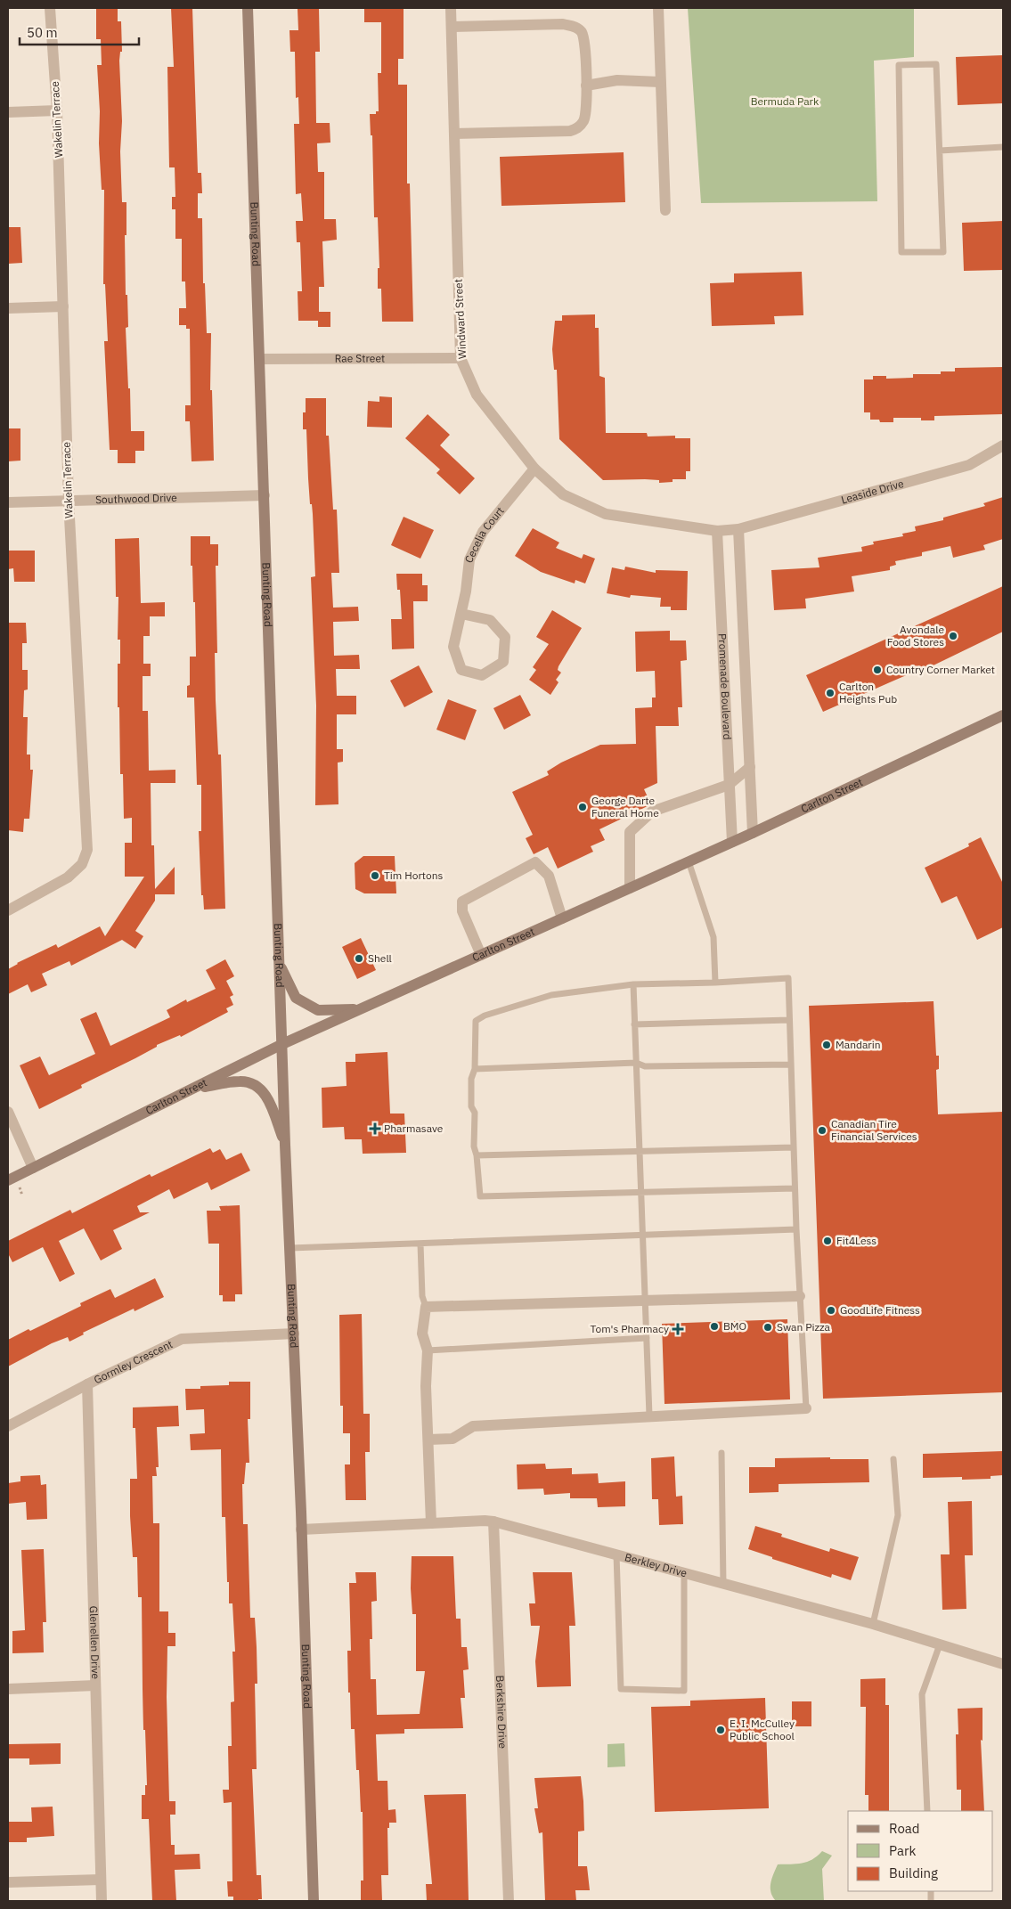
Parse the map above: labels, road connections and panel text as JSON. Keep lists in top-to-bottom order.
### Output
{
  "streets": {
    "main road": ["Bunting Road", "Carlton Street"],
    "street": [
      "Wakelin Terrace",
      "Windward Street",
      "Rae Street",
      "Leaside Drive",
      "Southwood Drive",
      "Cecelia Court",
      "Promenade Boulevard",
      "Gormley Crescent",
      "Berkley Drive",
      "Glenellen Drive",
      "Berkshire Drive"
    ]
  },
  "crossings": [
    ["Wakelin Terrace", "Southwood Drive"],
    ["Bunting Road", "Rae Street"],
    ["Bunting Road", "Southwood Drive"],
    ["Bunting Road", "Carlton Street"],
    ["Bunting Road", "Gormley Crescent"],
    ["Bunting Road", "Berkley Drive"],
    ["Windward Street", "Rae Street"],
    ["Windward Street", "Leaside Drive"],
    ["Windward Street", "Cecelia Court"],
    ["Windward Street", "Promenade Boulevard"],
    ["Leaside Drive", "Promenade Boulevard"],
    ["Promenade Boulevard", "Carlton Street"],
    ["Gormley Crescent", "Glenellen Drive"],
    ["Berkley Drive", "Berkshire Drive"]
  ],
  "parks": ["Bermuda Park"],
  "places": {
    "other": [
      "Avondale Food Stores",
      "Country Corner Market",
      "Carlton Heights Pub",
      "George Darte Funeral Home",
      "Tim Hortons",
      "Shell",
      "Mandarin",
      "Canadian Tire Financial Services",
      "Fit4Less",
      "GoodLife Fitness",
      "BMO",
      "Swan Pizza",
      "E. I. McCulley Public School"
    ],
    "health": ["Pharmasave", "Tom's Pharmacy"]
  },
  "legend": ["Road", "Park", "Building"],
  "scale_bar": "50 m"
}
